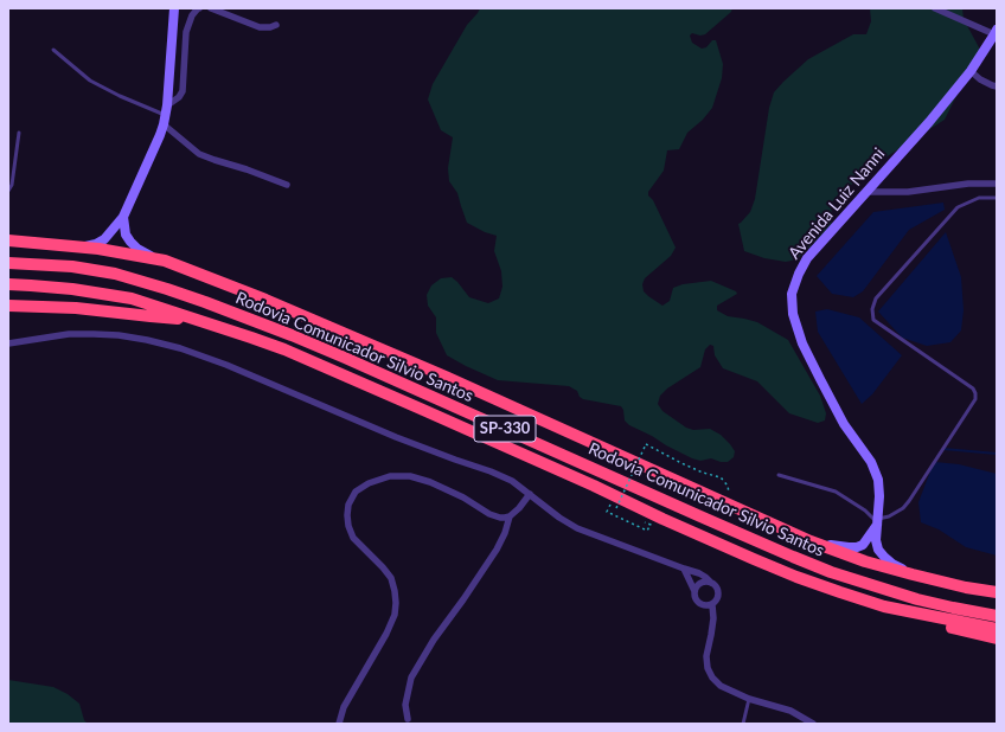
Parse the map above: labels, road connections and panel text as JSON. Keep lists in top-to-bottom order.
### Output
{
  "streets": {
    "highway": ["Rodovia Comunicador Silvio Santos", "SP-330"],
    "street": ["Avenida Luiz Nanni"]
  }
}
